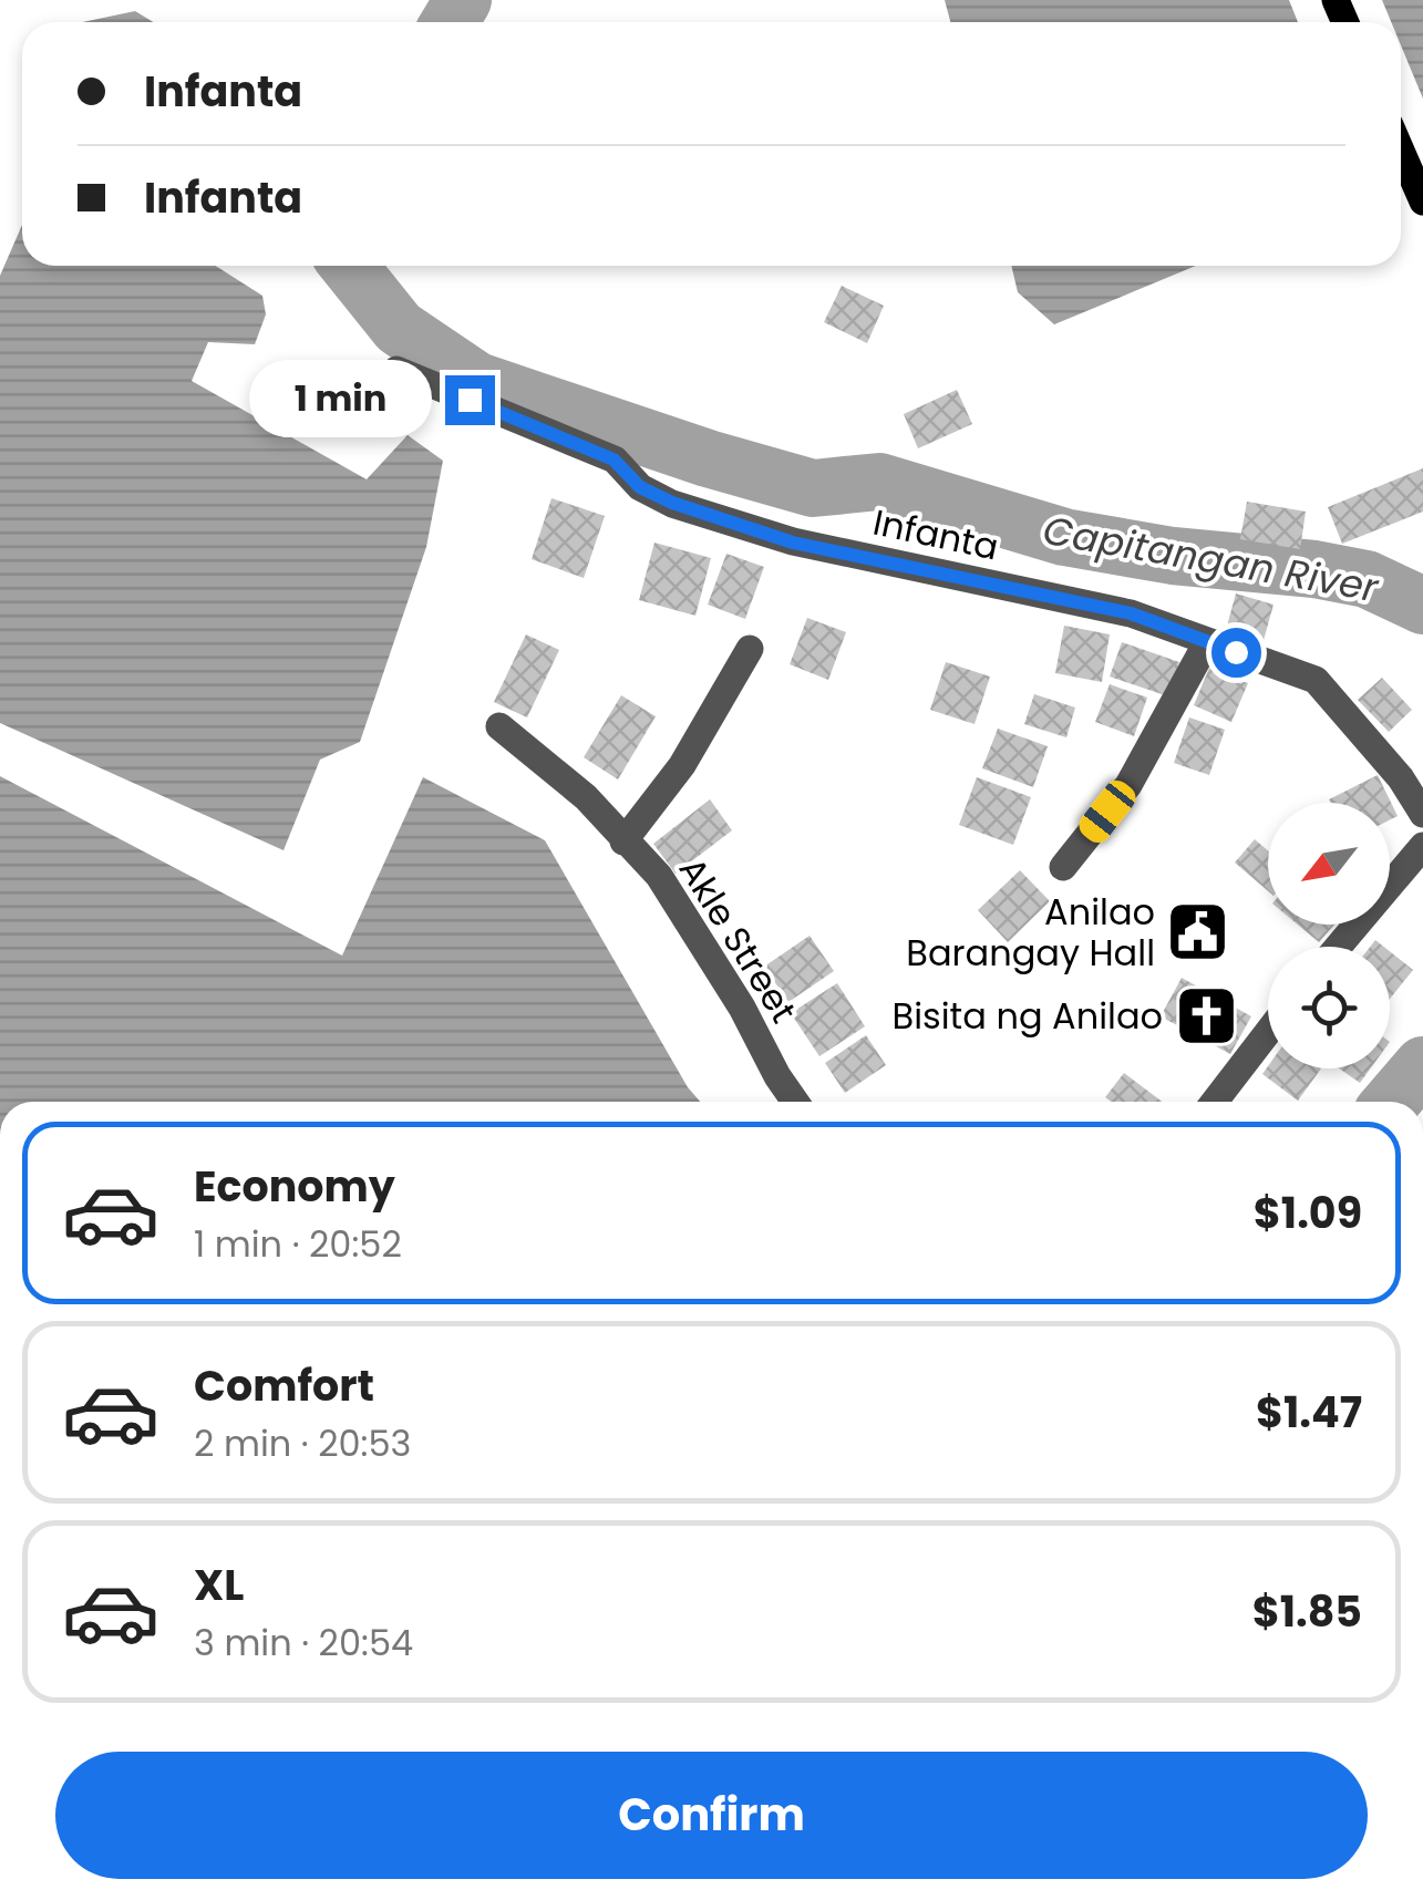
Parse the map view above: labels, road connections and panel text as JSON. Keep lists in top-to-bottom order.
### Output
{
  "streets": {
    "street": ["Infanta", "Akle Street"]
  },
  "water": ["Capitangan River"],
  "places": {
    "public building": ["Anilao Barangay Hall"],
    "church": ["Bisita ng Anilao"]
  },
  "north": "bottom left",
  "page": {
    "banner": ["Infanta", "Infanta"],
    "bubble": "1 min",
    "list": [
      {
        "name": "Economy",
        "note": "1 min · 20:52",
        "value": "$1.09"
      },
      {
        "name": "Comfort",
        "note": "2 min · 20:53",
        "value": "$1.47"
      },
      {
        "name": "XL",
        "note": "3 min · 20:54",
        "value": "$1.85"
      }
    ],
    "buttons": "Confirm"
  }
}
